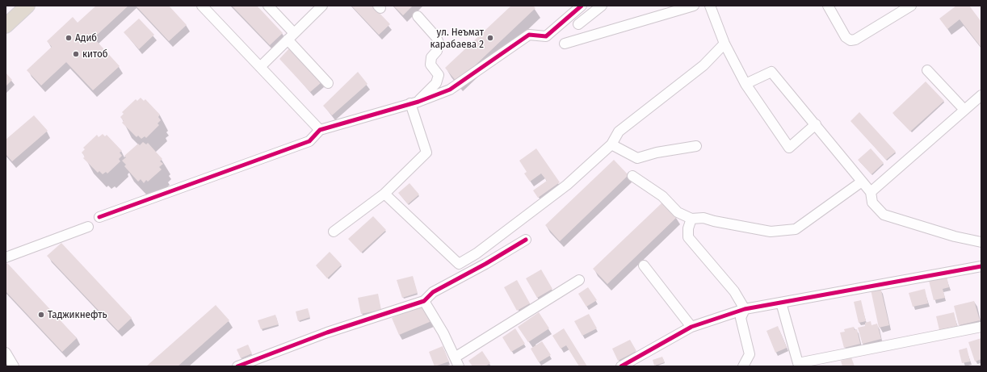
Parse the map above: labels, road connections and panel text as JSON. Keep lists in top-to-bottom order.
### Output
{
  "places": [
    "Адиб",
    "ул. Неъмат карабаева 2",
    "китоб",
    "Таджикнефть"
  ]
}
